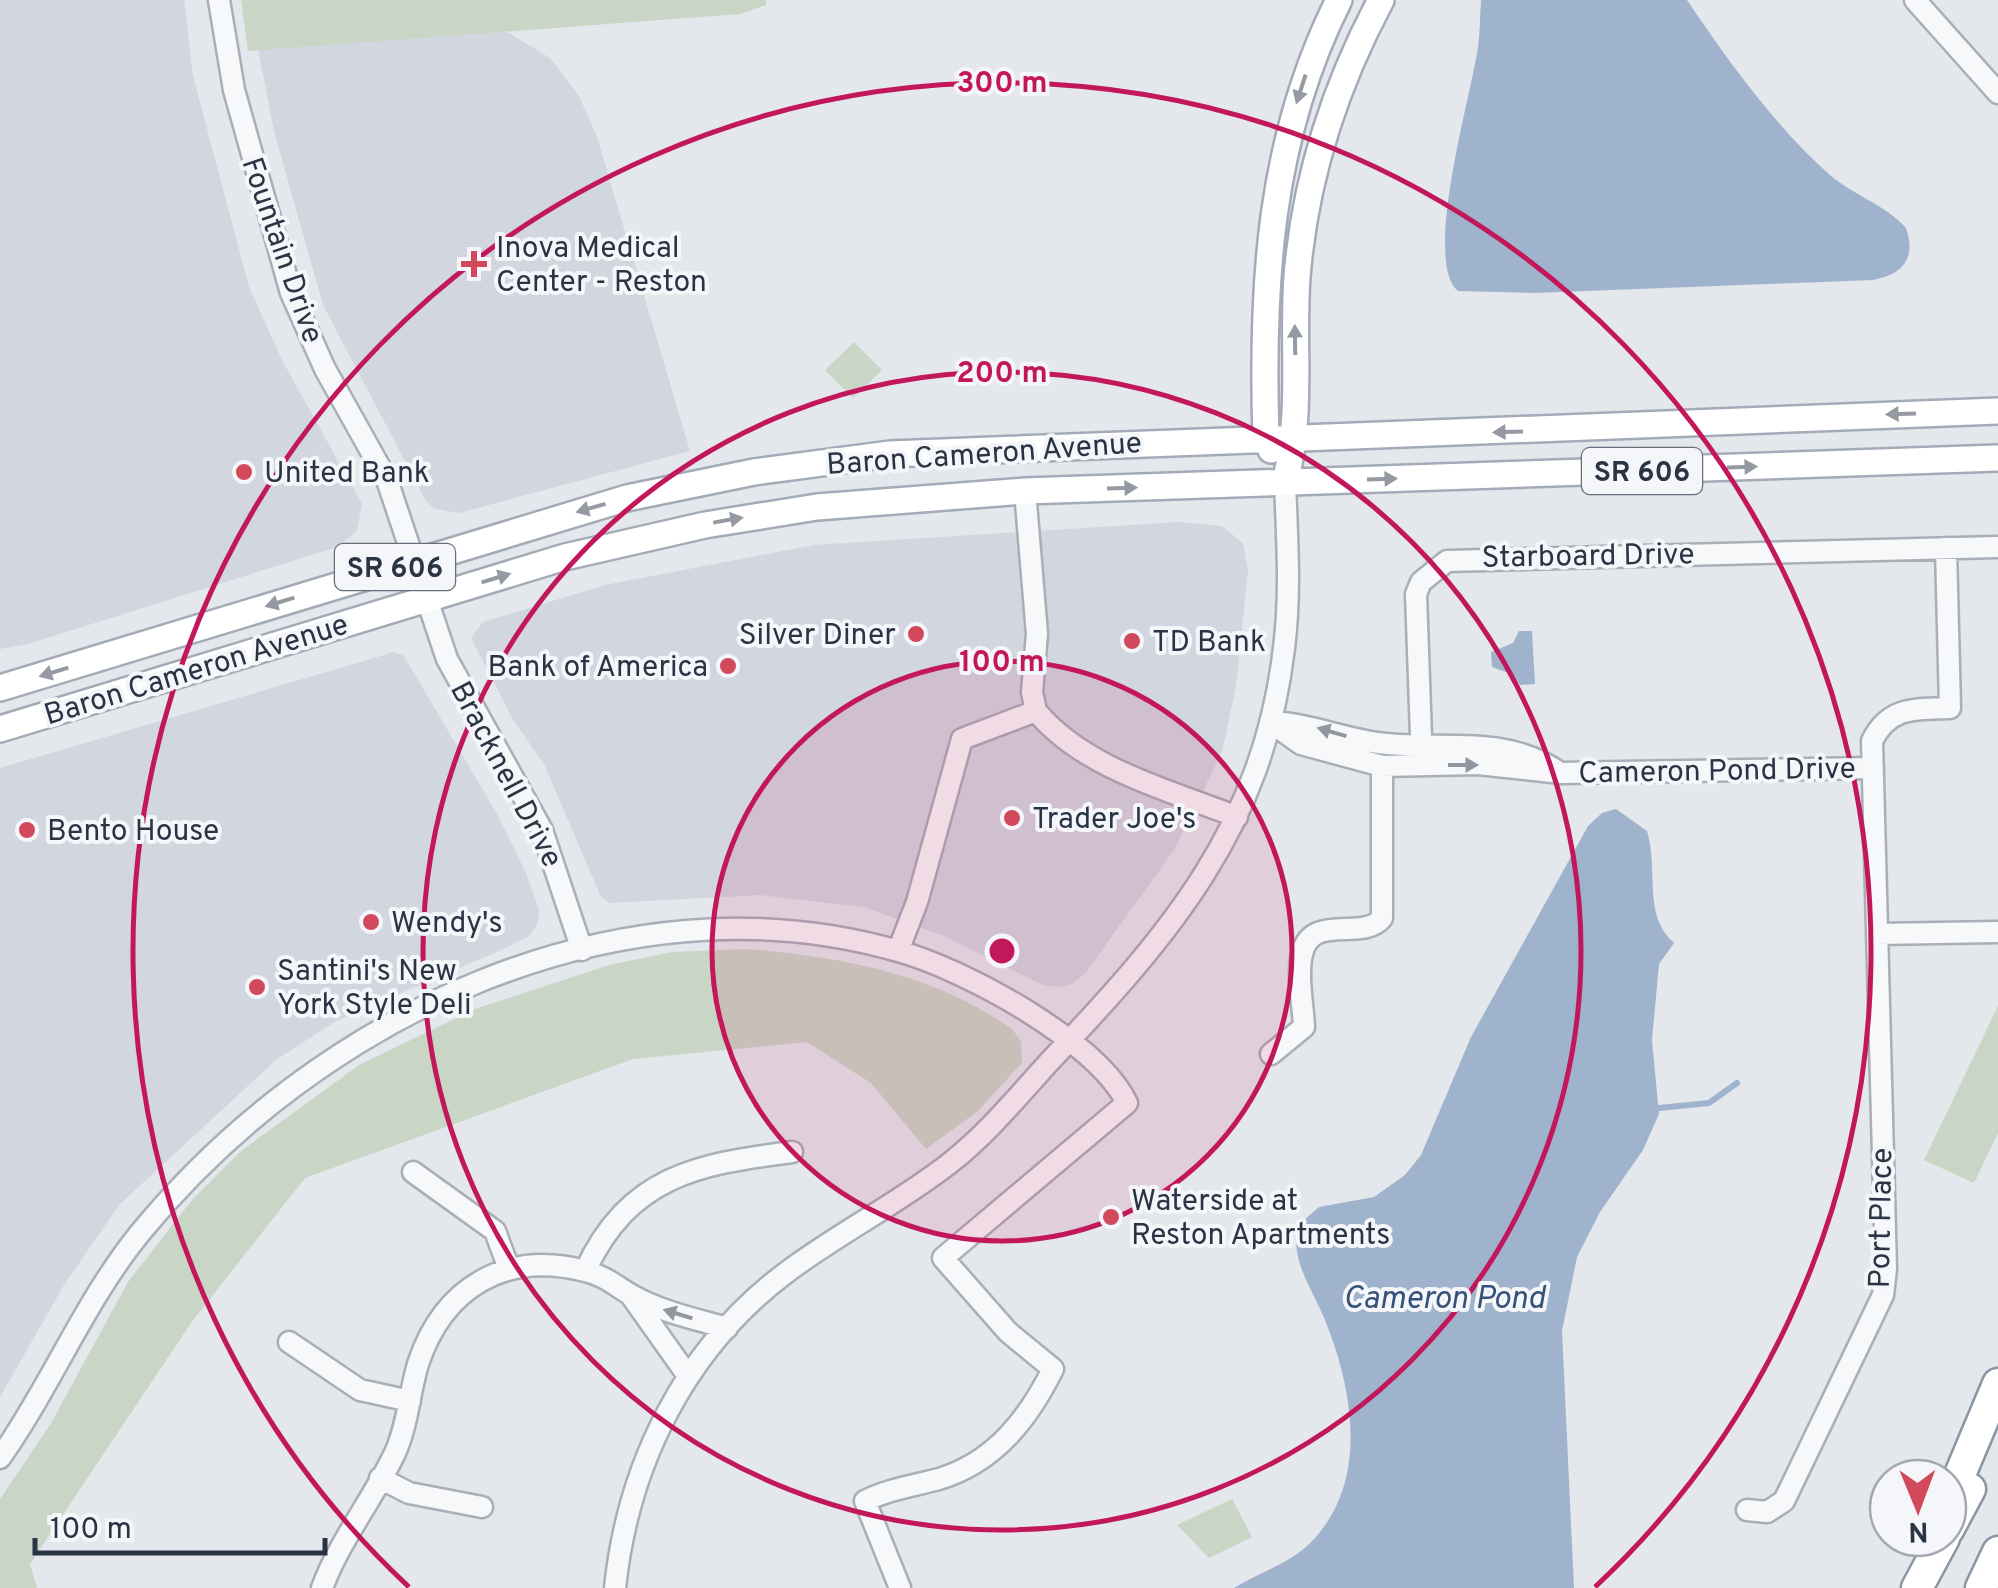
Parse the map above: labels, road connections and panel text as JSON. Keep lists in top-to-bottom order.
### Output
{
  "streets": {
    "main road": ["Baron Cameron Avenue", "SR 606"],
    "street": [
      "Fountain Drive",
      "Starboard Drive",
      "Cameron Pond Drive",
      "Bracknell Drive",
      "Port Place"
    ]
  },
  "crossings": [
    ["Fountain Drive", "Baron Cameron Avenue"],
    ["Fountain Drive", "Bracknell Drive"],
    ["Baron Cameron Avenue", "Bracknell Drive"],
    ["Starboard Drive", "Cameron Pond Drive"]
  ],
  "water": ["Cameron Pond"],
  "places": {
    "health": ["Inova Medical Center - Reston"],
    "other": [
      "United Bank",
      "Silver Diner",
      "TD Bank",
      "Bank of America",
      "Trader Joe's",
      "Bento House",
      "Wendy's",
      "Santini's New York Style Deli",
      "Waterside at Reston Apartments"
    ]
  },
  "scale_bar": "100 m",
  "north": "bottom",
  "rings": ["300 m", "200 m", "100 m"]
}
